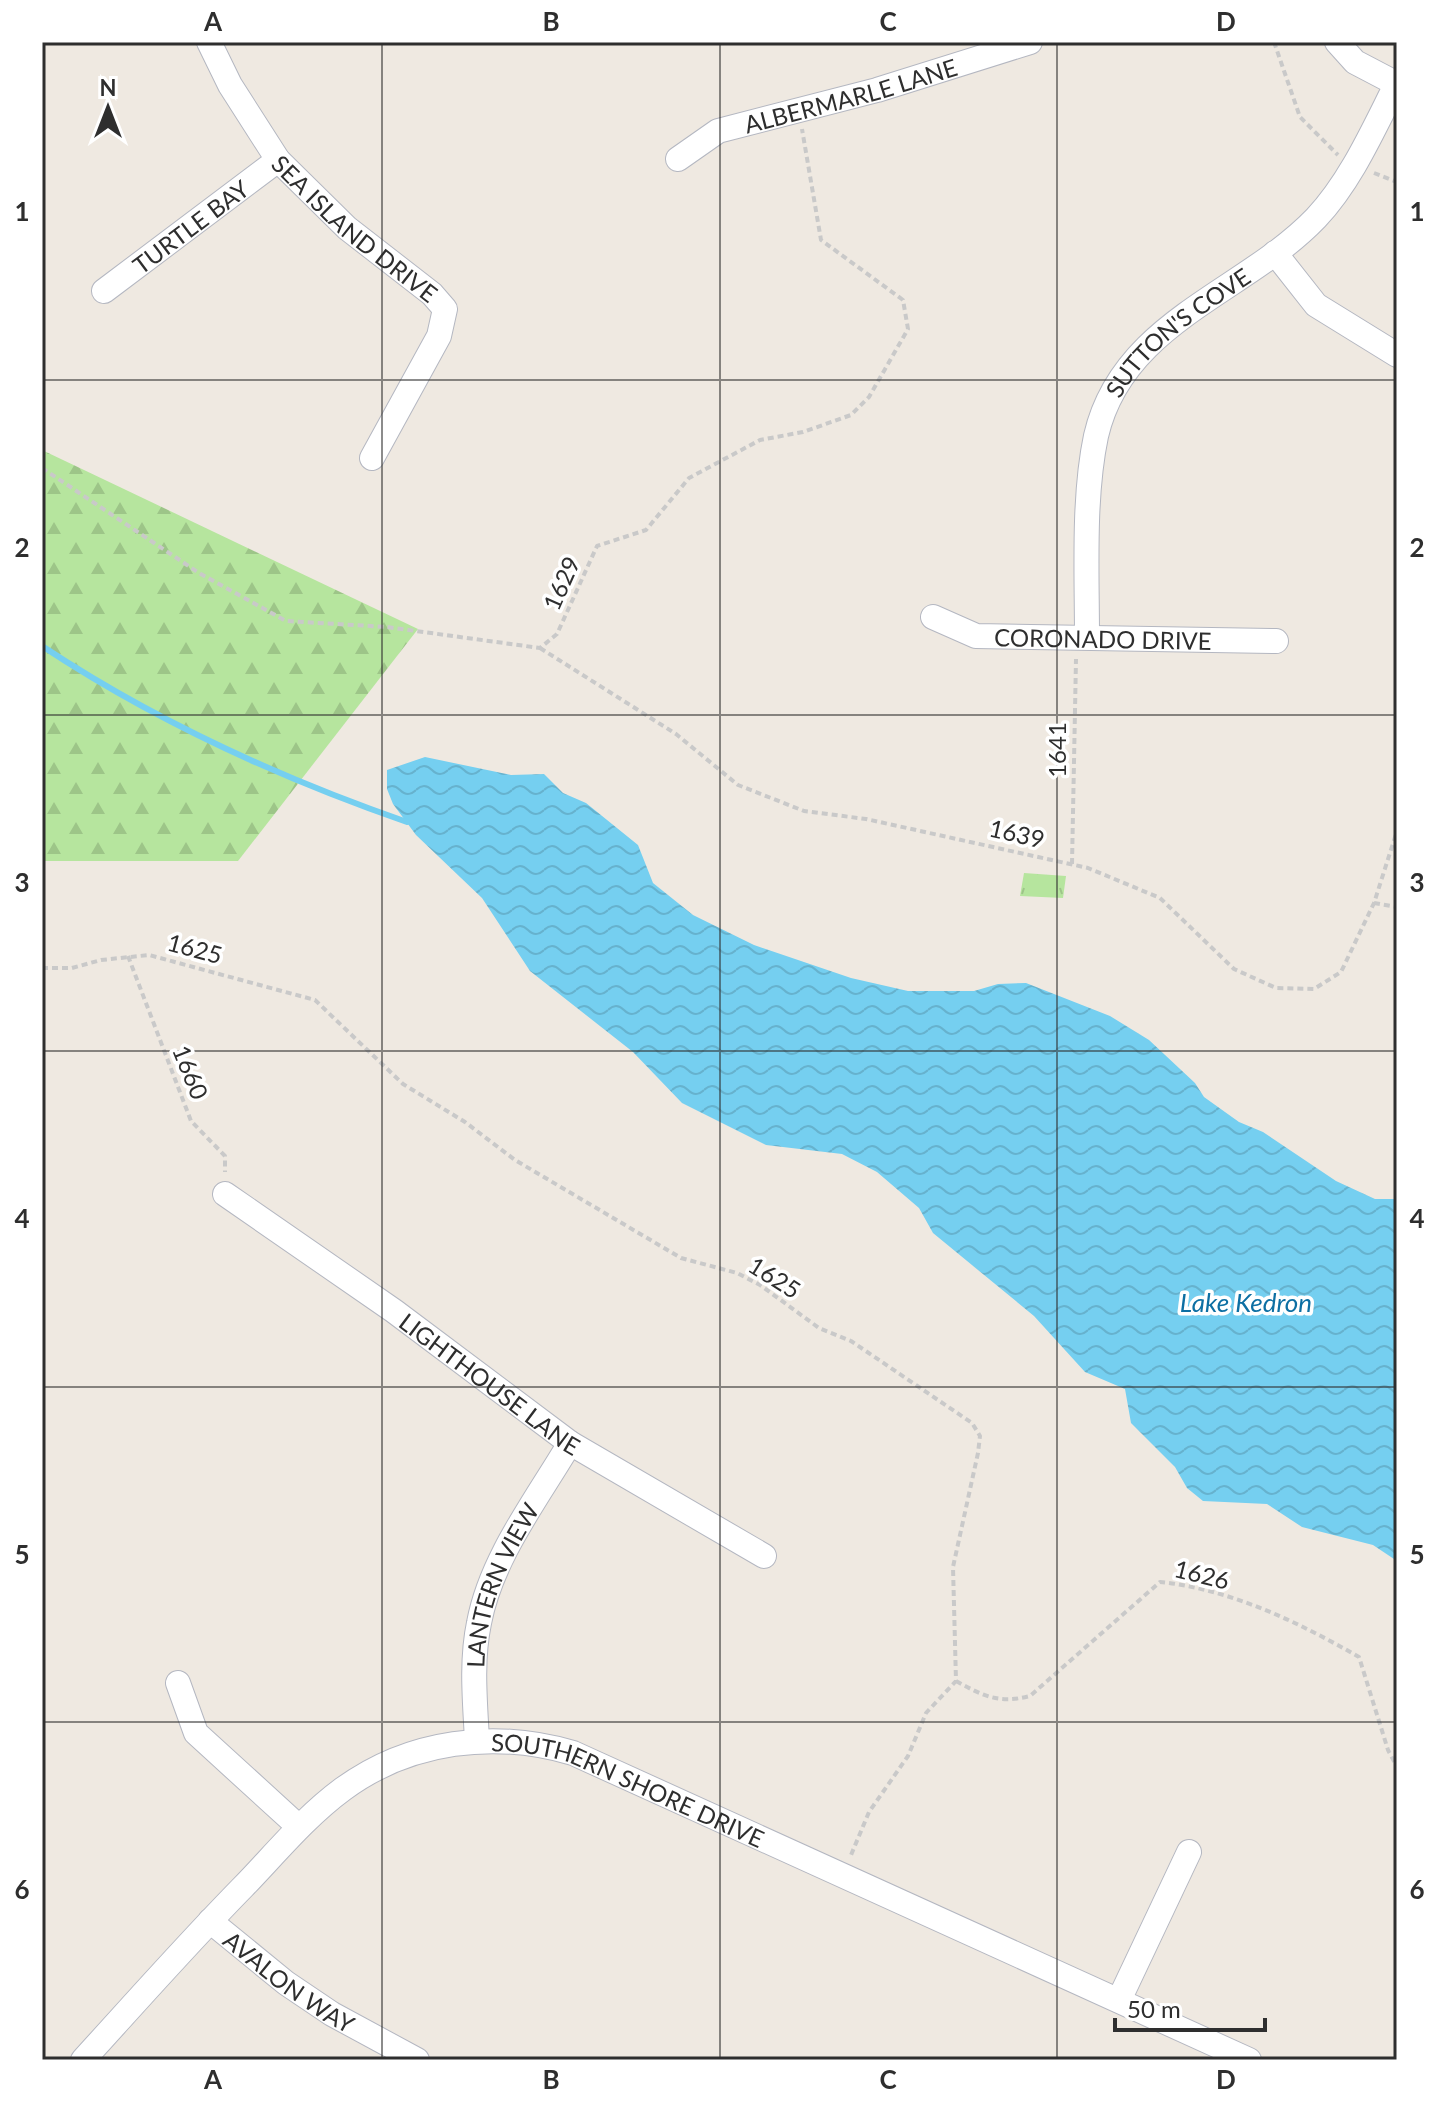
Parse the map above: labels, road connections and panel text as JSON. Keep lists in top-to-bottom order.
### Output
{
  "streets": {
    "street": [
      "ALBERMARLE LANE",
      "TURTLE BAY",
      "SEA ISLAND DRIVE",
      "SUTTON'S COVE",
      "CORONADO DRIVE",
      "LIGHTHOUSE LANE",
      "LANTERN VIEW",
      "SOUTHERN SHORE DRIVE",
      "AVALON WAY"
    ],
    "path": [
      "1629",
      "1641",
      "1639",
      "1625",
      "1660",
      "1626"
    ]
  },
  "crossings": [
    ["ALBERMARLE LANE", "1629"],
    ["TURTLE BAY", "SEA ISLAND DRIVE"],
    ["SUTTON'S COVE", "CORONADO DRIVE"],
    ["SUTTON'S COVE", "1641"],
    ["1629", "1639"],
    ["CORONADO DRIVE", "1641"],
    ["1641", "1639"],
    ["1625", "1660"],
    ["1625", "1626"],
    ["1660", "LIGHTHOUSE LANE"],
    ["LIGHTHOUSE LANE", "LANTERN VIEW"],
    ["LANTERN VIEW", "SOUTHERN SHORE DRIVE"],
    ["SOUTHERN SHORE DRIVE", "AVALON WAY"]
  ],
  "water": ["Lake Kedron"],
  "scale_bar": "50 m",
  "north": "top",
  "grid": {
    "columns": [
      "A",
      "B",
      "C",
      "D"
    ],
    "rows": [
      "1",
      "2",
      "3",
      "4",
      "5",
      "6"
    ]
  }
}
